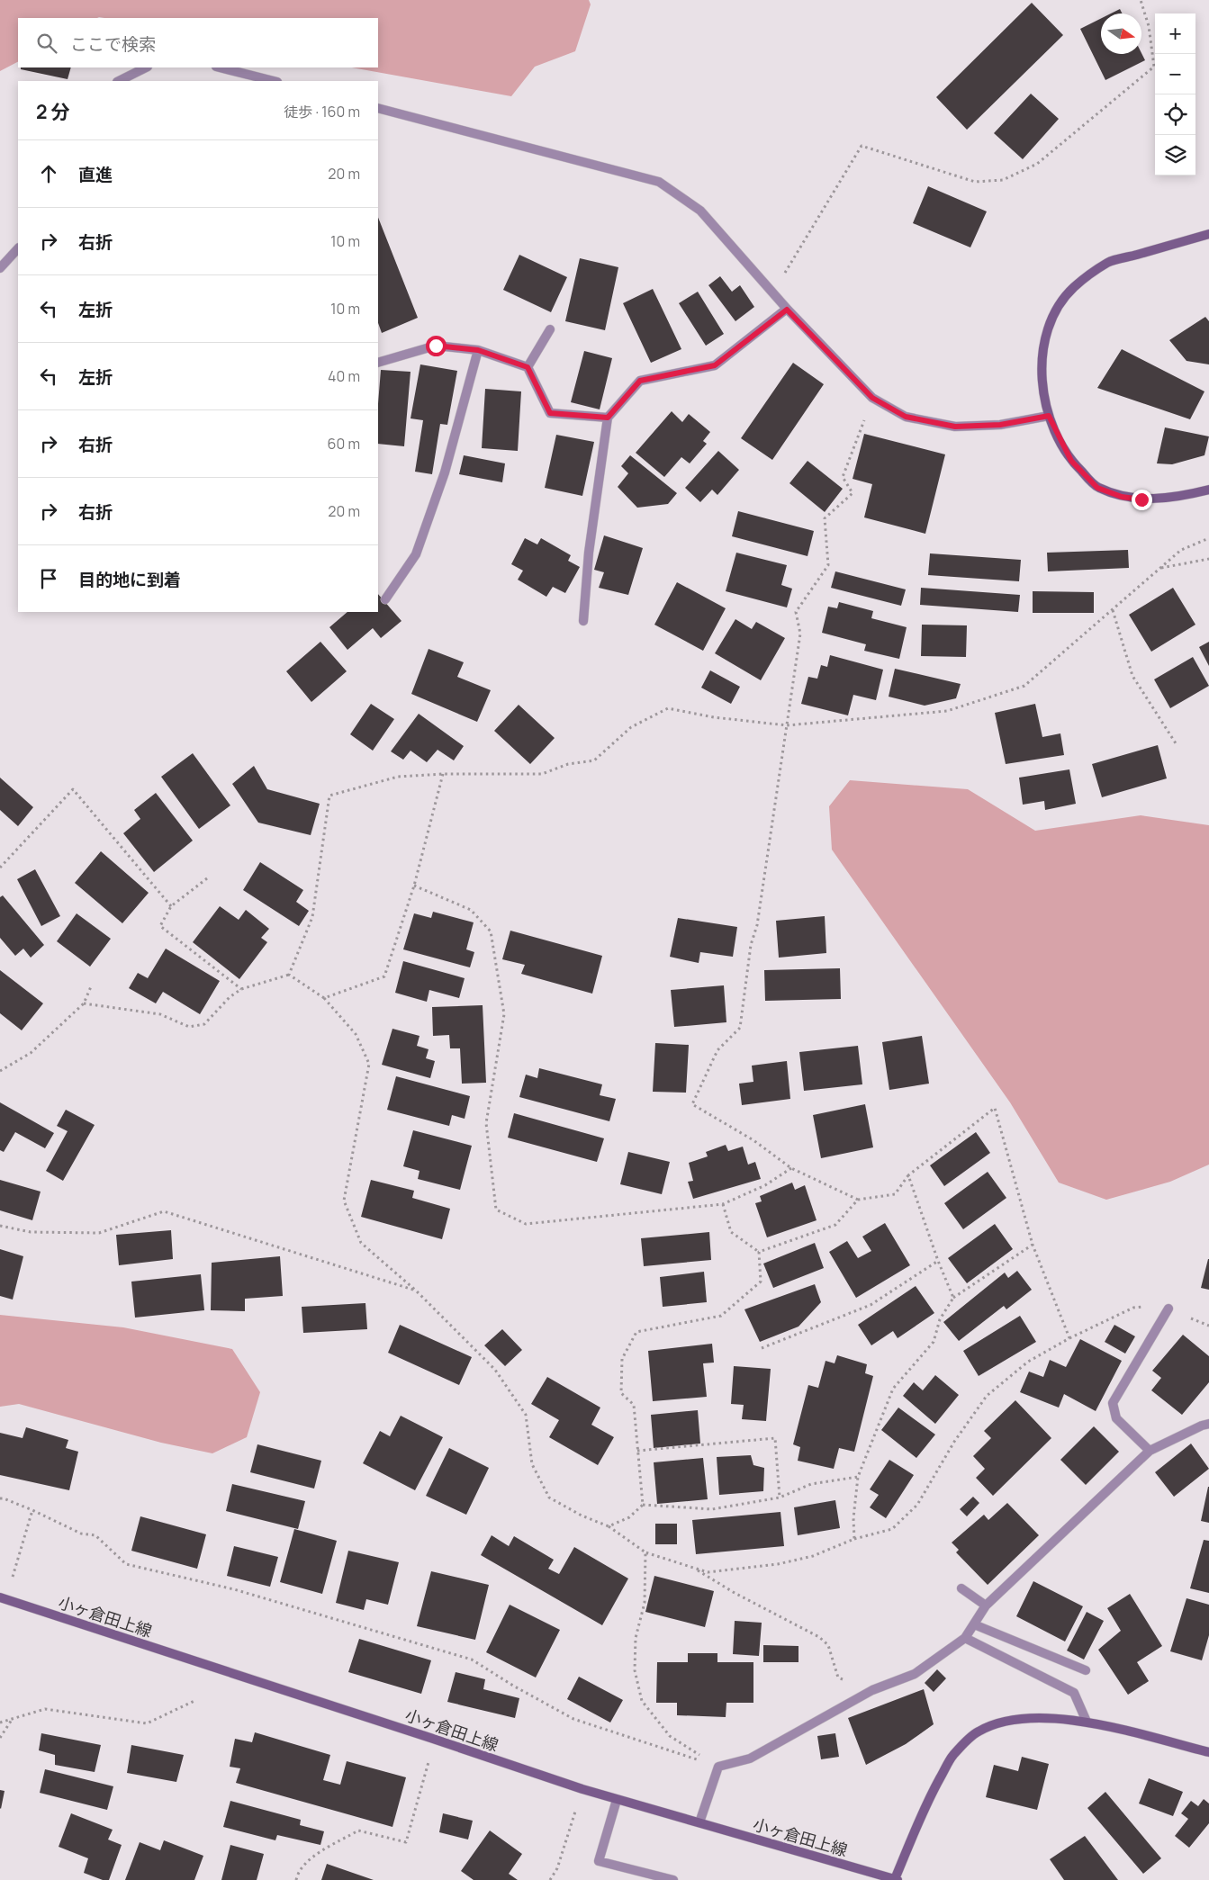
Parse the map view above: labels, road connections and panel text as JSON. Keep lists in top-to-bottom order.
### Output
{
  "streets": {
    "main road": ["小ヶ倉田上線"]
  },
  "north": "right",
  "page": {
    "map_buttons": ["+", "−"],
    "search": "ここで検索",
    "heading": ["2 分", "徒歩 · 160 m"],
    "list": [
      ["直進", "20 m"],
      ["右折", "10 m"],
      ["左折", "10 m"],
      ["左折", "40 m"],
      ["右折", "60 m"],
      ["右折", "20 m"],
      "目的地に到着"
    ]
  }
}
